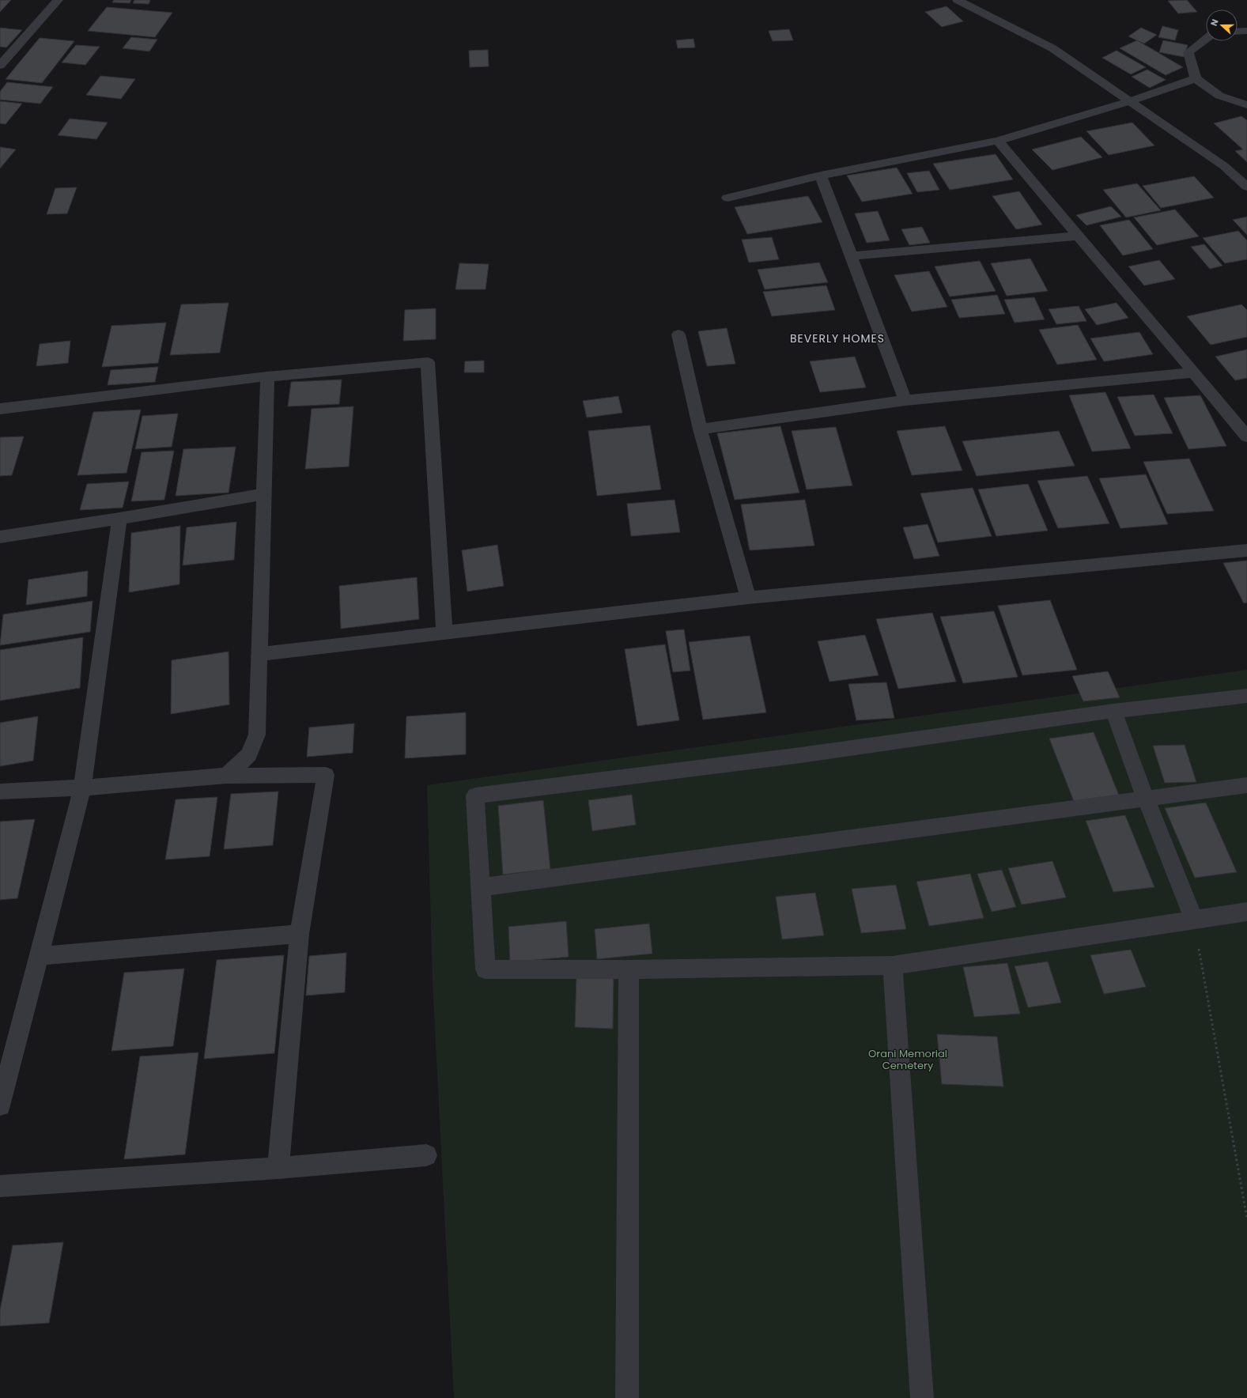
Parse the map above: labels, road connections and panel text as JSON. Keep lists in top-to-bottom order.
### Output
{
  "districts": ["BEVERLY HOMES"],
  "parks": ["Orani Memorial Cemetery"],
  "north": "left"
}
